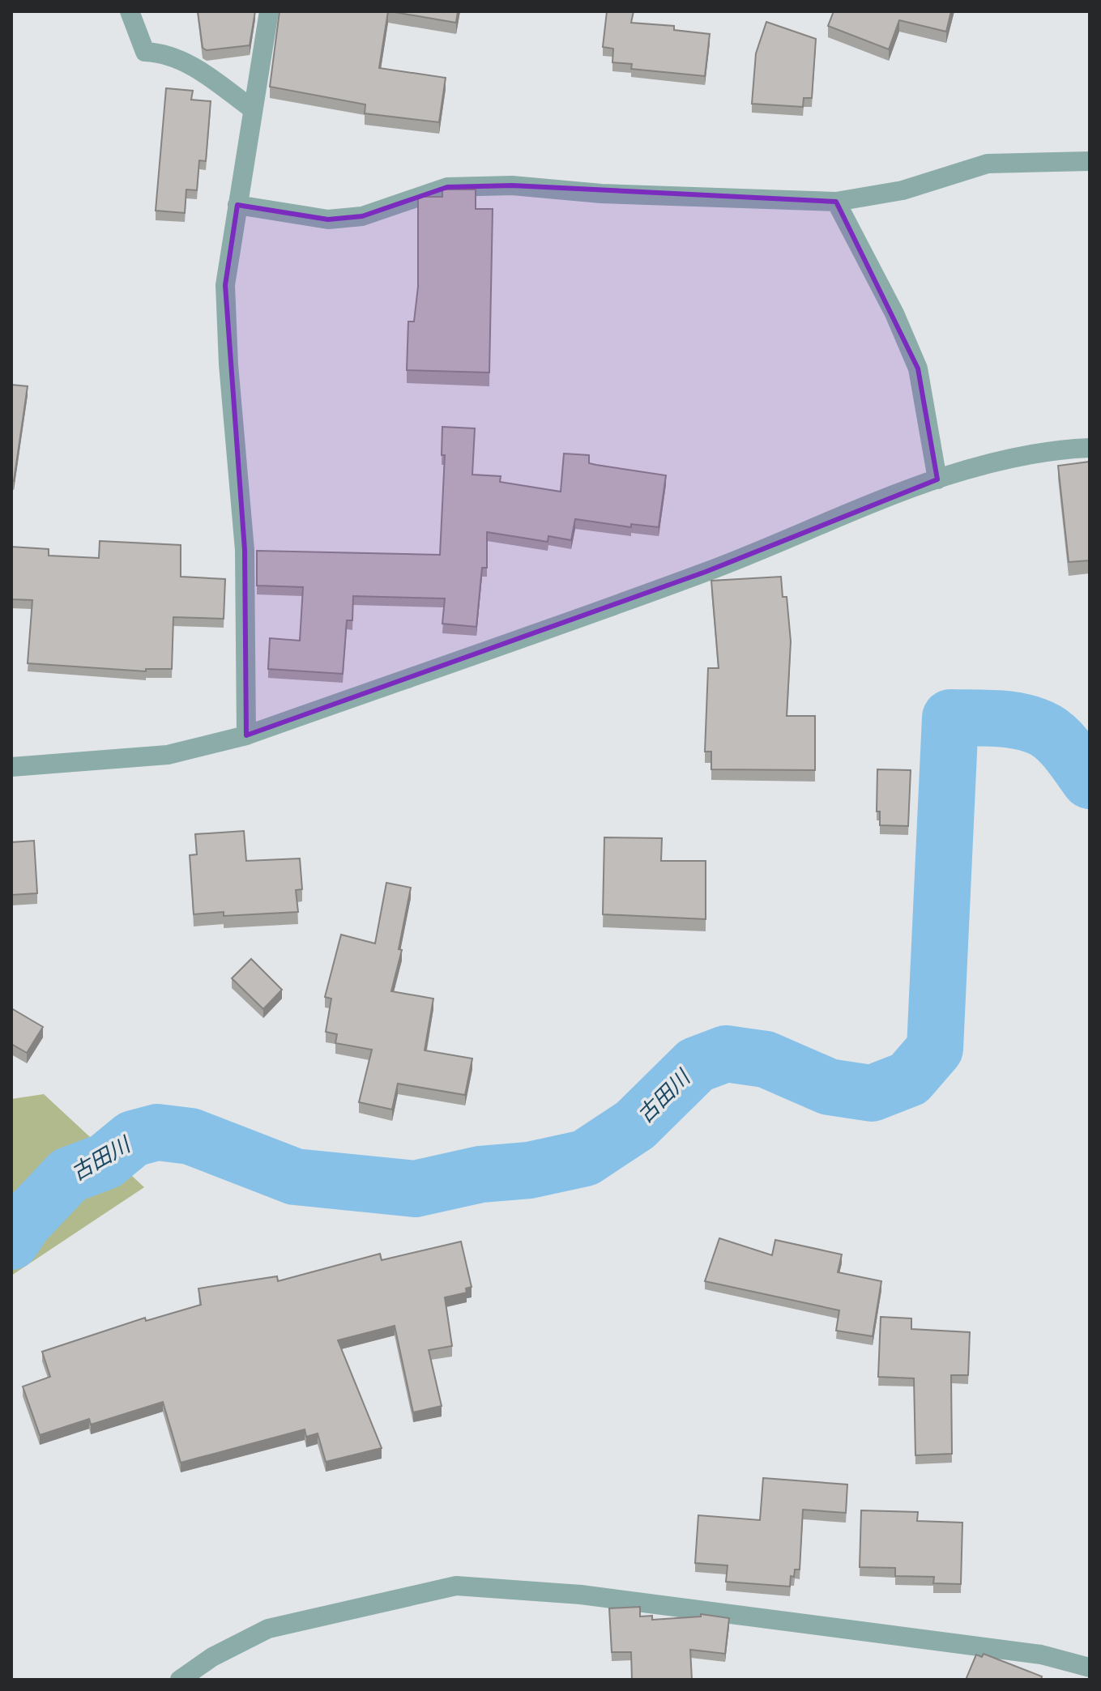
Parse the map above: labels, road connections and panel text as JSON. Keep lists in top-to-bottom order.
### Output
{
  "water": ["古田川"]
}
